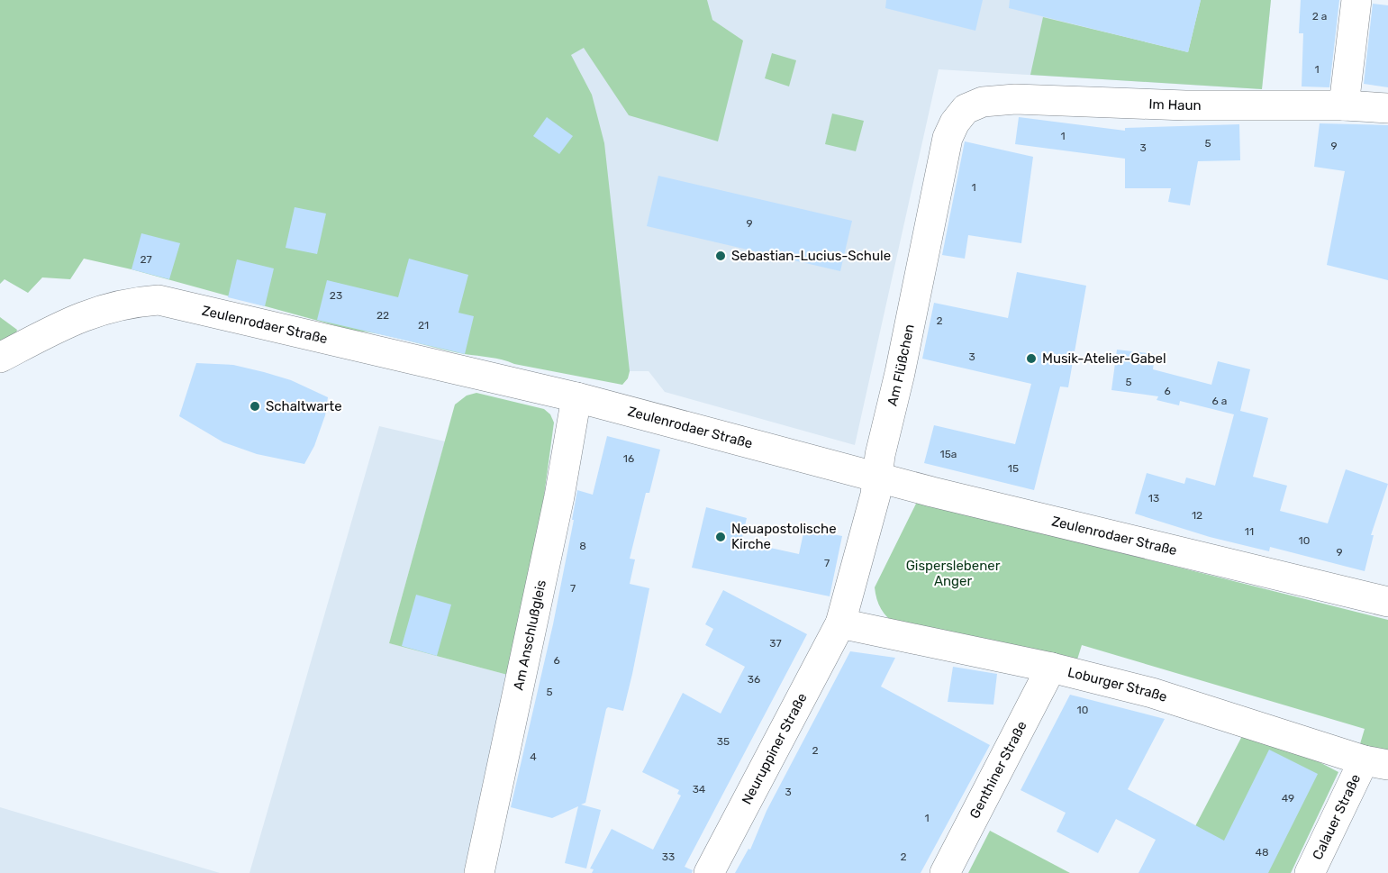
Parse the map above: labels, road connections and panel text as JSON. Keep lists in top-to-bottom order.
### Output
{
  "streets": {
    "street": [
      "Im Haun",
      "Zeulenrodaer Straße",
      "Am Flüßchen",
      "Am Anschlußgleis",
      "Loburger Straße",
      "Neuruppiner Straße",
      "Genthiner Straße",
      "Calauer Straße"
    ]
  },
  "crossings": [
    ["Im Haun", "Am Flüßchen"],
    ["Zeulenrodaer Straße", "Am Flüßchen"],
    ["Zeulenrodaer Straße", "Am Anschlußgleis"],
    ["Am Flüßchen", "Loburger Straße"],
    ["Am Flüßchen", "Neuruppiner Straße"],
    ["Loburger Straße", "Neuruppiner Straße"],
    ["Loburger Straße", "Genthiner Straße"],
    ["Loburger Straße", "Calauer Straße"]
  ],
  "parks": ["Gisperslebener Anger"],
  "places": [
    "Sebastian-Lucius-Schule",
    "Musik-Atelier-Gabel",
    "Schaltwarte",
    "Neuapostolische Kirche"
  ],
  "house_numbers": [
    "2 a",
    "1",
    "1",
    "5",
    "9",
    "3",
    "1",
    "9",
    "27",
    "23",
    "22",
    "2",
    "21",
    "3",
    "5",
    "6",
    "6 a",
    "15a",
    "16",
    "15",
    "13",
    "12",
    "11",
    "10",
    "8",
    "9",
    "7",
    "7",
    "37",
    "6",
    "36",
    "5",
    "10",
    "35",
    "2",
    "4",
    "34",
    "3",
    "49",
    "1",
    "48",
    "33",
    "2"
  ]
}
